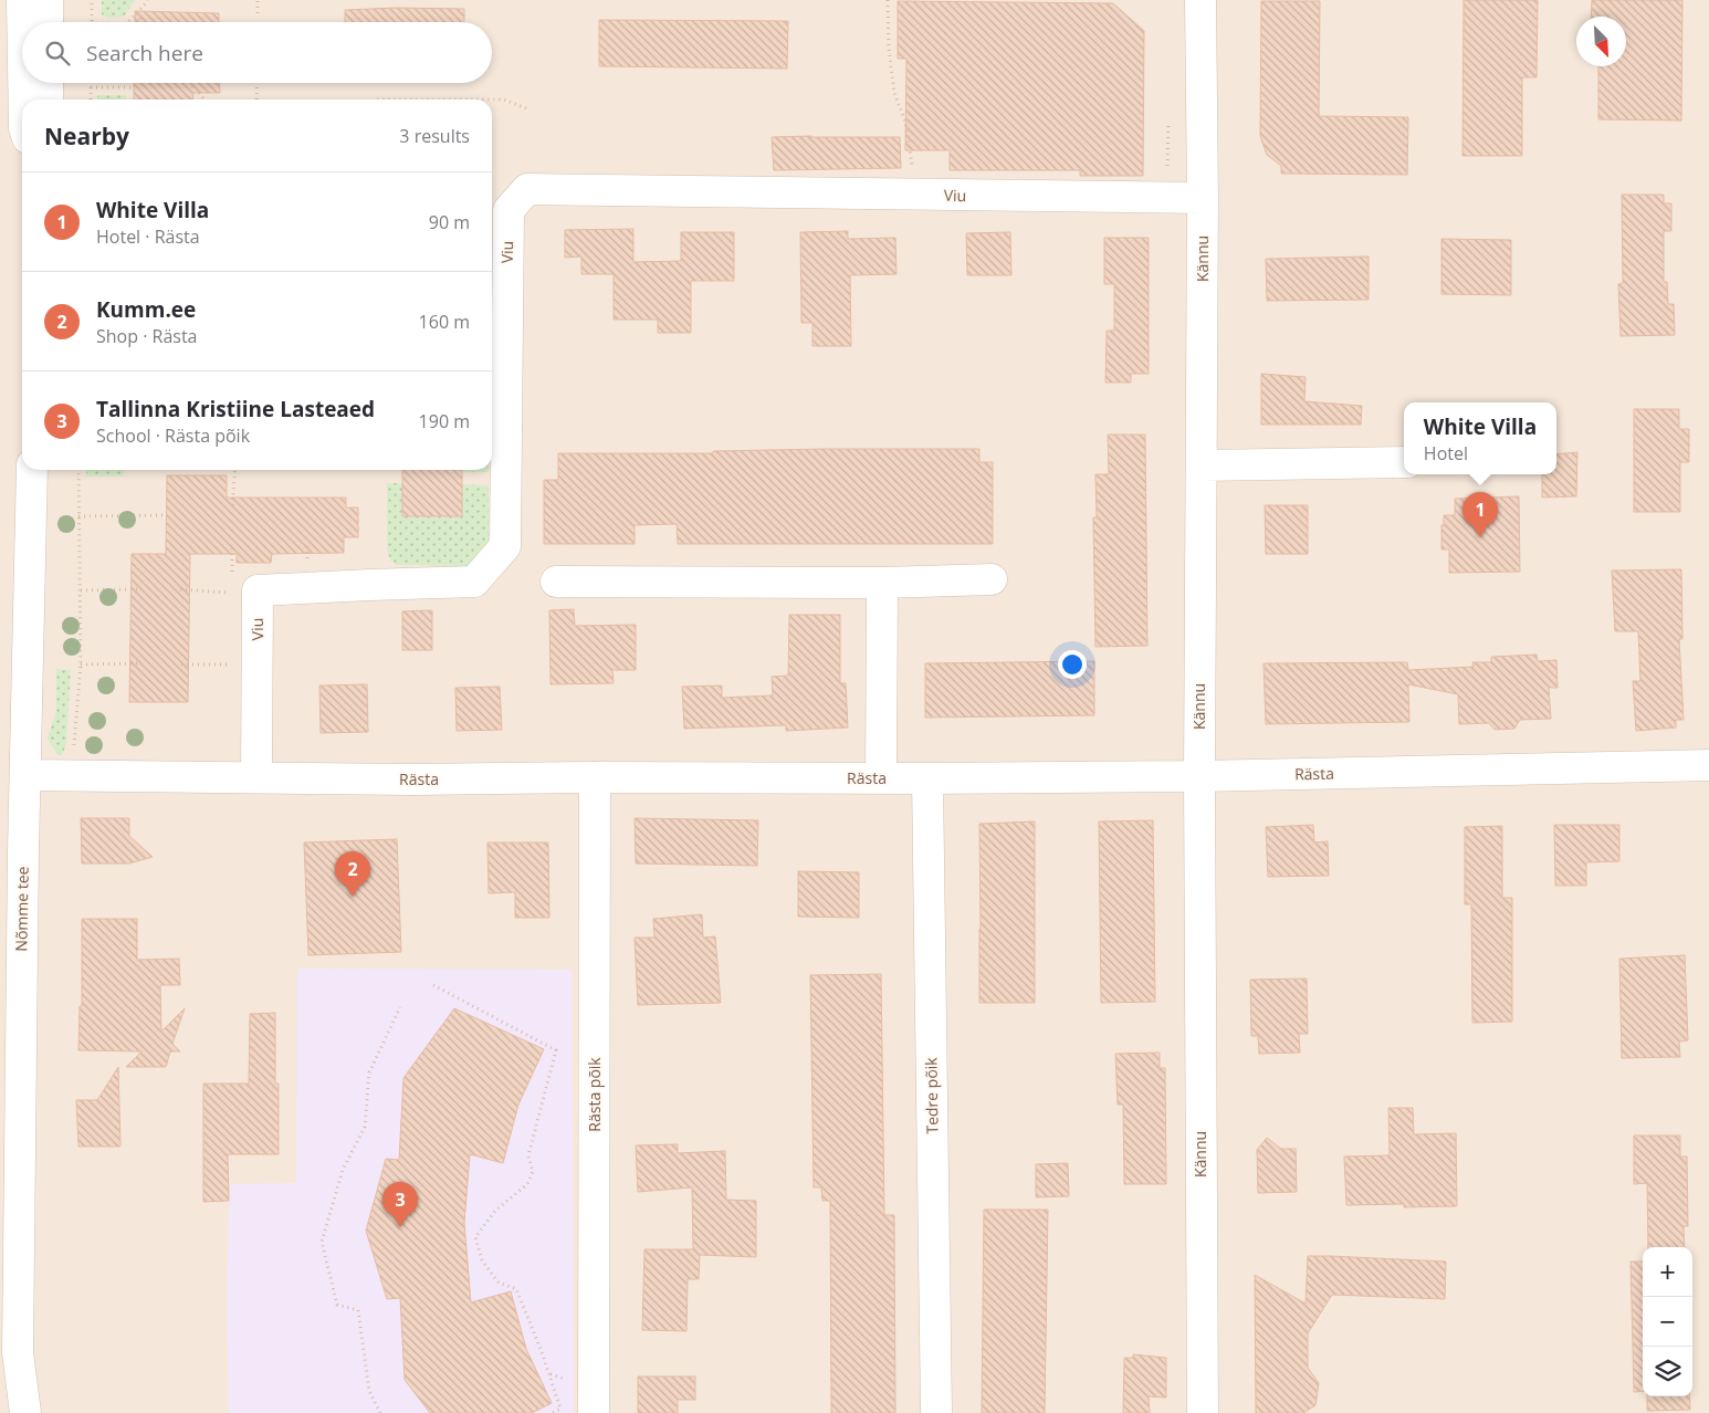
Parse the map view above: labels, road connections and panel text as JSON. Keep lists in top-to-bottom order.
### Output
{
  "streets": {
    "street": [
      "Viu",
      "Kännu",
      "Rästa",
      "Nõmme tee",
      "Rästa põik",
      "Tedre põik"
    ]
  },
  "crossings": [
    ["Viu", "Kännu"],
    ["Viu", "Rästa"],
    ["Kännu", "Rästa"],
    ["Rästa", "Nõmme tee"],
    ["Rästa", "Rästa põik"],
    ["Rästa", "Tedre põik"]
  ],
  "north": "bottom right",
  "page": {
    "search": "Search here",
    "heading": ["Nearby", "3 results"],
    "list": [
      {
        "mark": "1",
        "name": "White Villa",
        "note": "Hotel · Rästa",
        "value": "90 m"
      },
      {
        "mark": "2",
        "name": "Kumm.ee",
        "note": "Shop · Rästa",
        "value": "160 m"
      },
      {
        "mark": "3",
        "name": "Tallinna Kristiine Lasteaed",
        "note": "School · Rästa põik",
        "value": "190 m"
      }
    ],
    "popup": ["White Villa", "Hotel"],
    "pins": ["1", "2", "3"],
    "map_buttons": ["+", "−"]
  }
}
